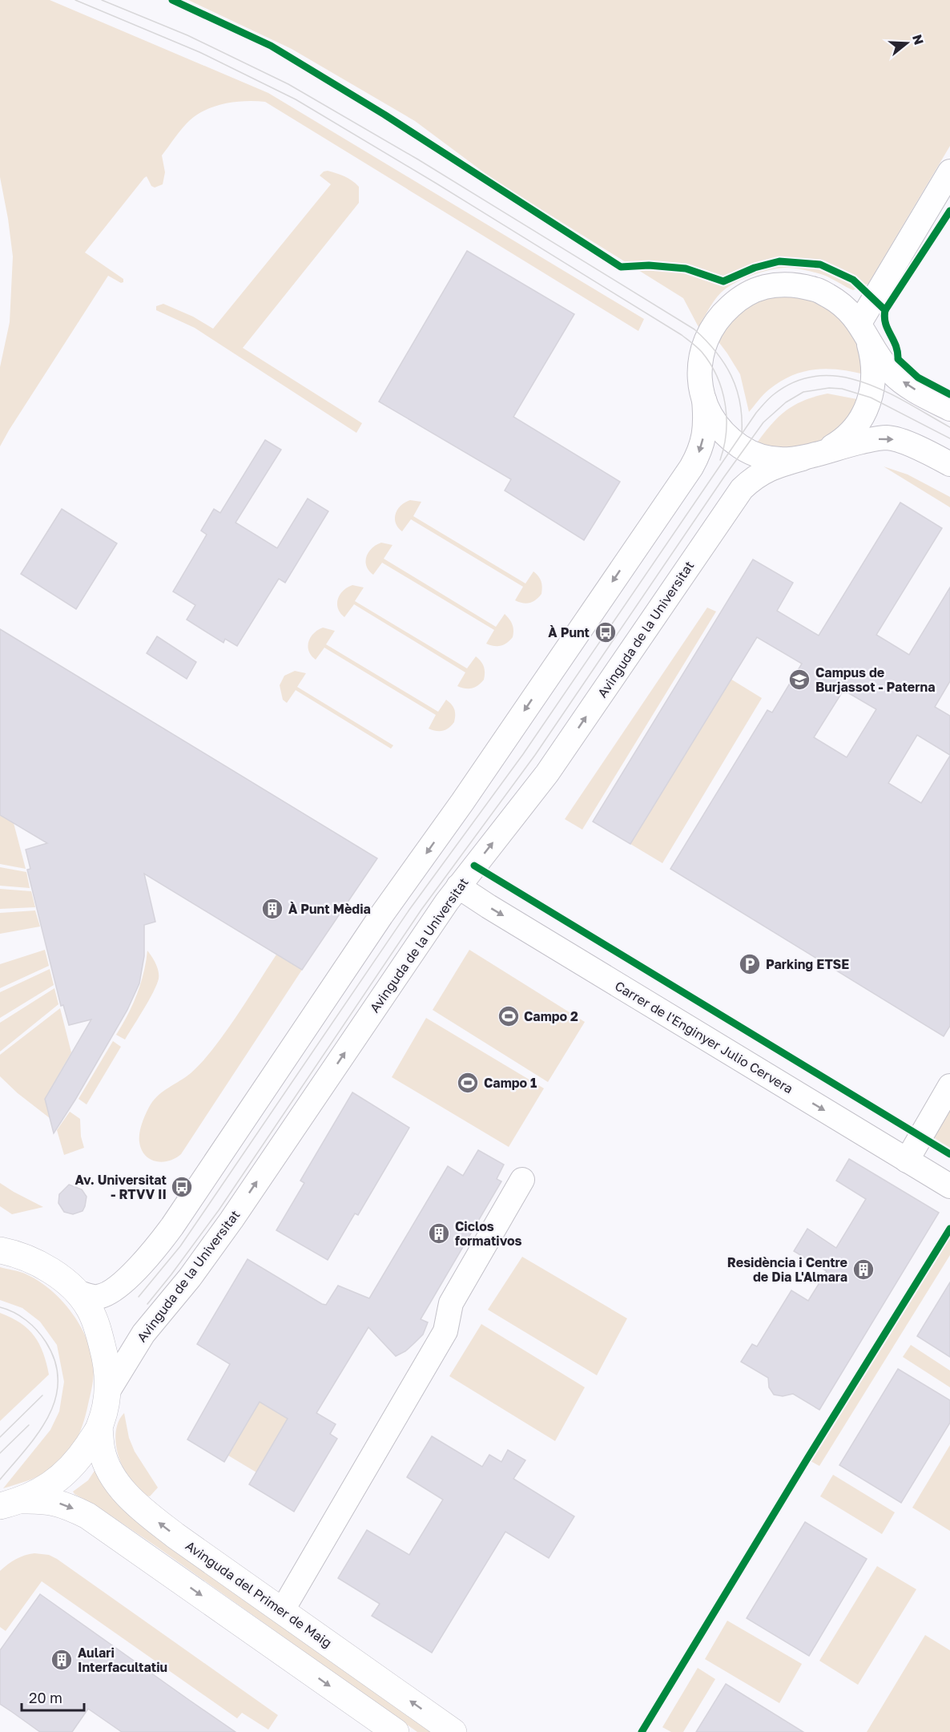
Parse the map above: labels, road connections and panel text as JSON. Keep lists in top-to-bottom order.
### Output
{
  "streets": {
    "main road": ["Avinguda del Primer de Maig"],
    "street": ["Avinguda de la Universitat", "Carrer de l'Enginyer Julio Cervera"]
  },
  "crossings": [
    ["Avinguda de la Universitat", "Carrer de l'Enginyer Julio Cervera"]
  ],
  "one_way": ["Carrer de l'Enginyer Julio Cervera"],
  "places": {
    "bus stop": ["À Punt", "Av. Universitat - RTVV II"],
    "school or university": ["Campus de Burjassot - Paterna"],
    "building": [
      "À Punt Mèdia",
      "Ciclos formativos",
      "Residència i Centre de Dia L'Almara",
      "Aulari Interfacultatiu"
    ],
    "parking": ["Parking ETSE"],
    "sports": ["Campo 2", "Campo 1"]
  },
  "scale_bar": "20 m",
  "north": "right"
}
